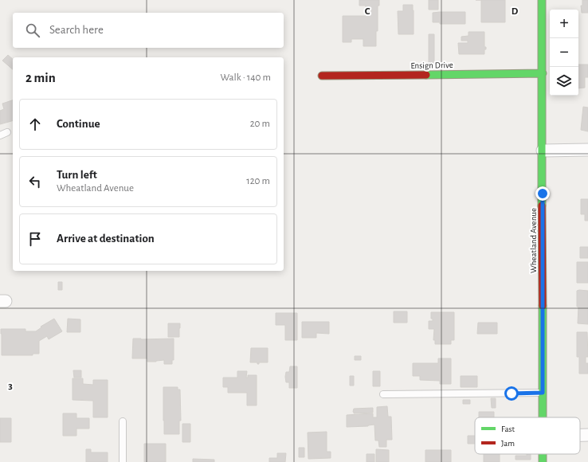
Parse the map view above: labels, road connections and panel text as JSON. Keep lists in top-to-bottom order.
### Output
{
  "streets": {
    "street": ["Ensign Drive", "Wheatland Avenue"]
  },
  "crossings": [
    ["Ensign Drive", "Wheatland Avenue"]
  ],
  "legend": ["Fast", "Jam"],
  "page": {
    "map_buttons": ["+", "−"],
    "search": "Search here",
    "heading": ["2 min", "Walk · 140 m"],
    "list": [
      ["Continue", "20 m"],
      ["Turn left", "Wheatland Avenue", "120 m"],
      "Arrive at destination"
    ]
  },
  "grid": {
    "columns": ["C", "D"],
    "rows": ["3"]
  }
}
